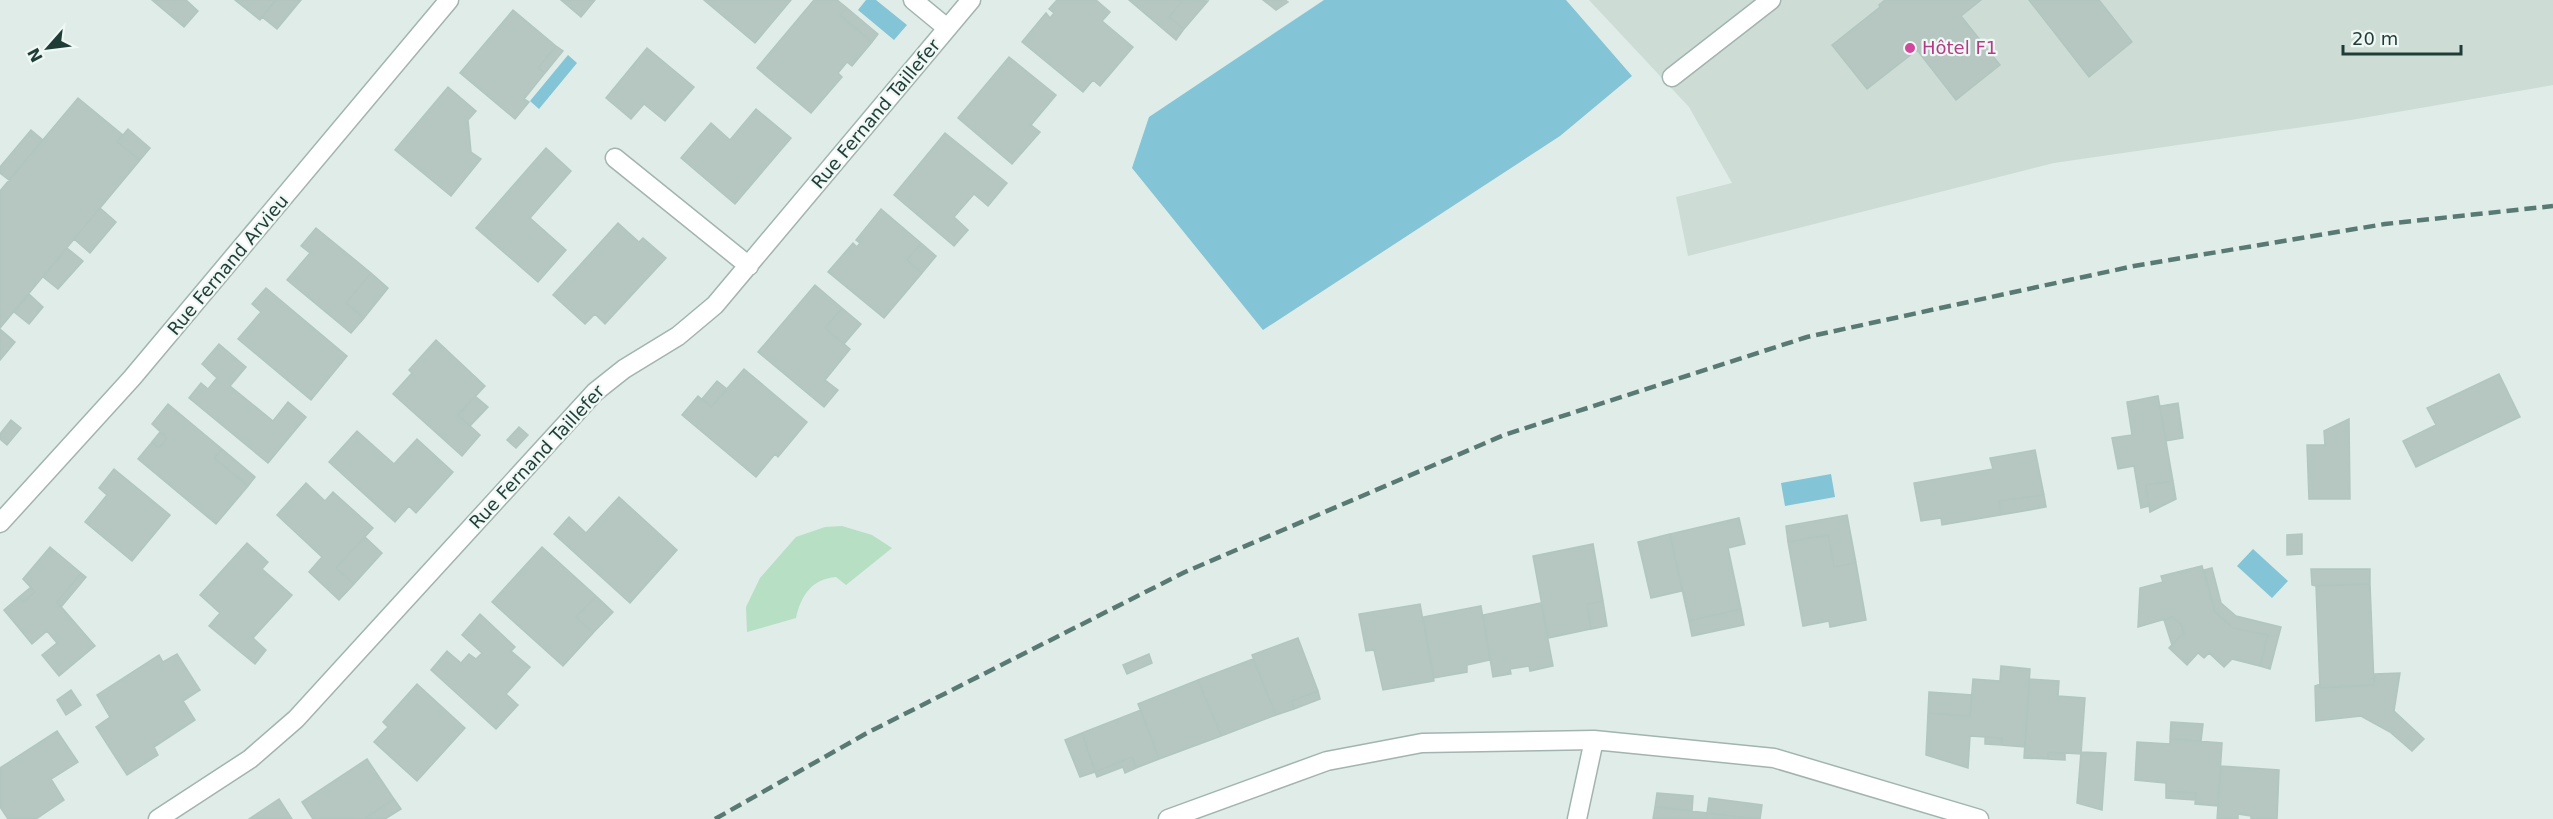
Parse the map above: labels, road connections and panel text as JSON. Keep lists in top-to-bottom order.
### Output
{
  "streets": {
    "street": ["Rue Fernand Taillefer", "Rue Fernand Arvieu"]
  },
  "places": ["Hôtel F1"],
  "scale_bar": "20 m",
  "north": "bottom left"
}
